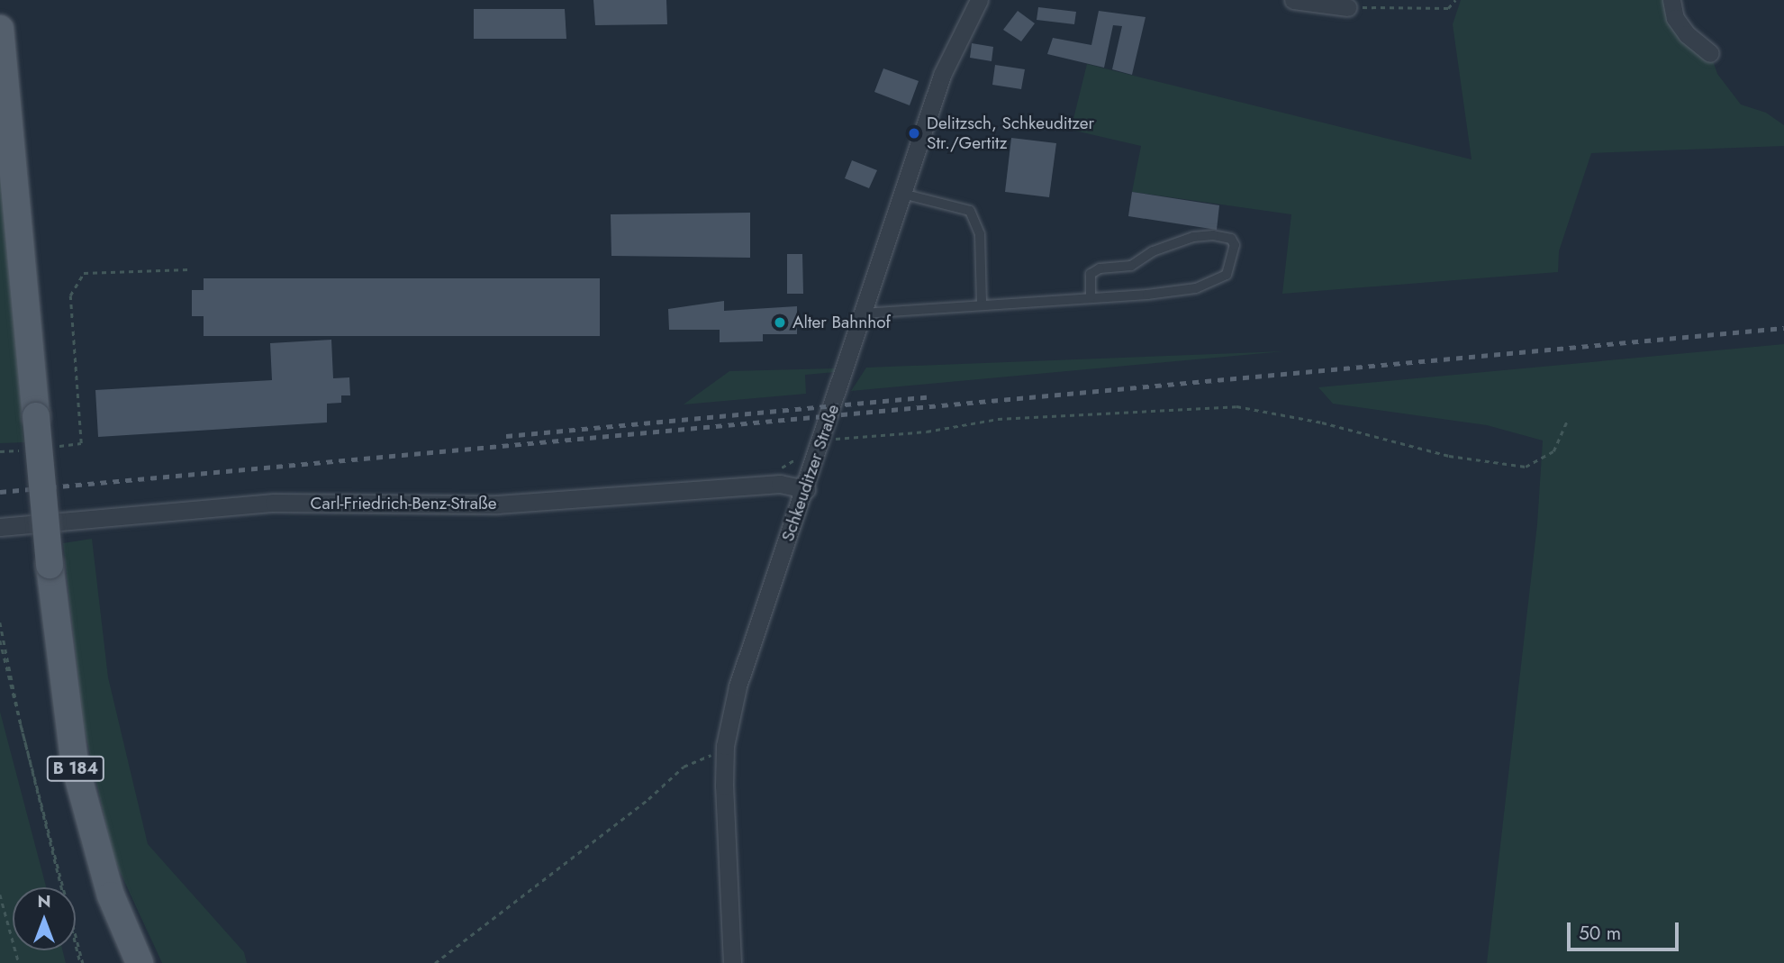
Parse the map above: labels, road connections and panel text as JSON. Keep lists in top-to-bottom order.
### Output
{
  "streets": {
    "main road": ["B 184"],
    "street": ["Schkeuditzer Straße", "Carl-Friedrich-Benz-Straße"]
  },
  "crossings": [
    ["Schkeuditzer Straße", "Carl-Friedrich-Benz-Straße"]
  ],
  "places": ["Delitzsch, Schkeuditzer Str./Gertitz", "Alter Bahnhof"],
  "scale_bar": "50 m",
  "north": "top"
}
